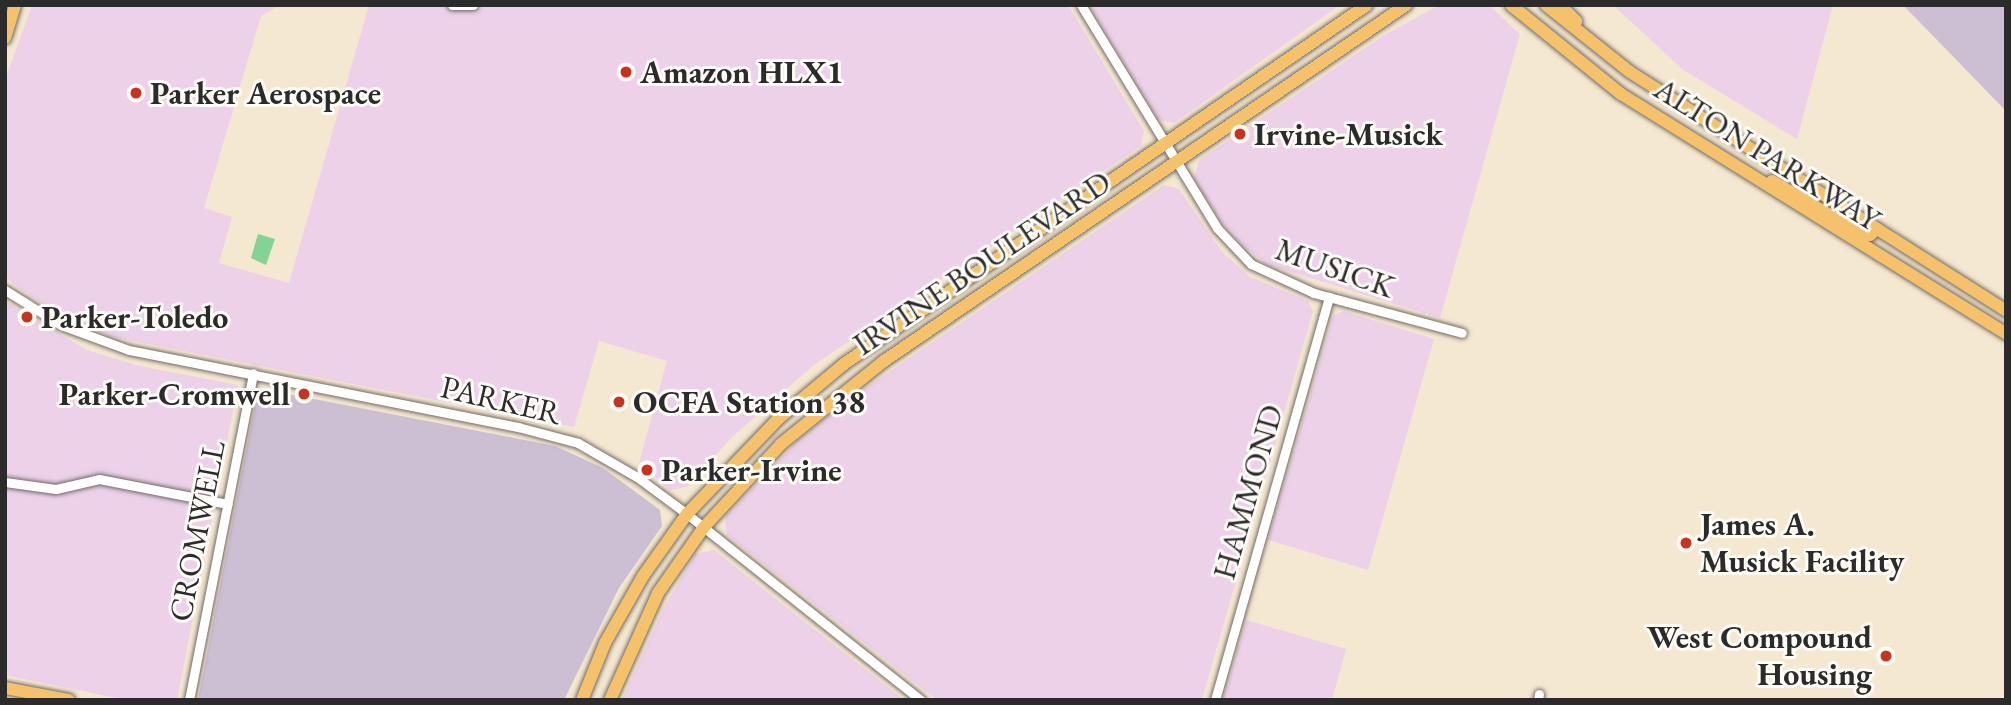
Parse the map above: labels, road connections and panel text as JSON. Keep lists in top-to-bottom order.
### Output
{
  "streets": {
    "main road": ["ALTON PARKWAY", "IRVINE BOULEVARD"],
    "street": [
      "MUSICK",
      "PARKER",
      "HAMMOND",
      "CROMWELL"
    ]
  },
  "crossings": [
    ["IRVINE BOULEVARD", "MUSICK"],
    ["IRVINE BOULEVARD", "PARKER"],
    ["MUSICK", "HAMMOND"],
    ["PARKER", "CROMWELL"]
  ],
  "places": [
    "Amazon HLX1",
    "Parker Aerospace",
    "Irvine-Musick",
    "Parker-Toledo",
    "Parker-Cromwell",
    "OCFA Station 38",
    "Parker-Irvine",
    "James A. Musick Facility",
    "West Compound Housing"
  ]
}
